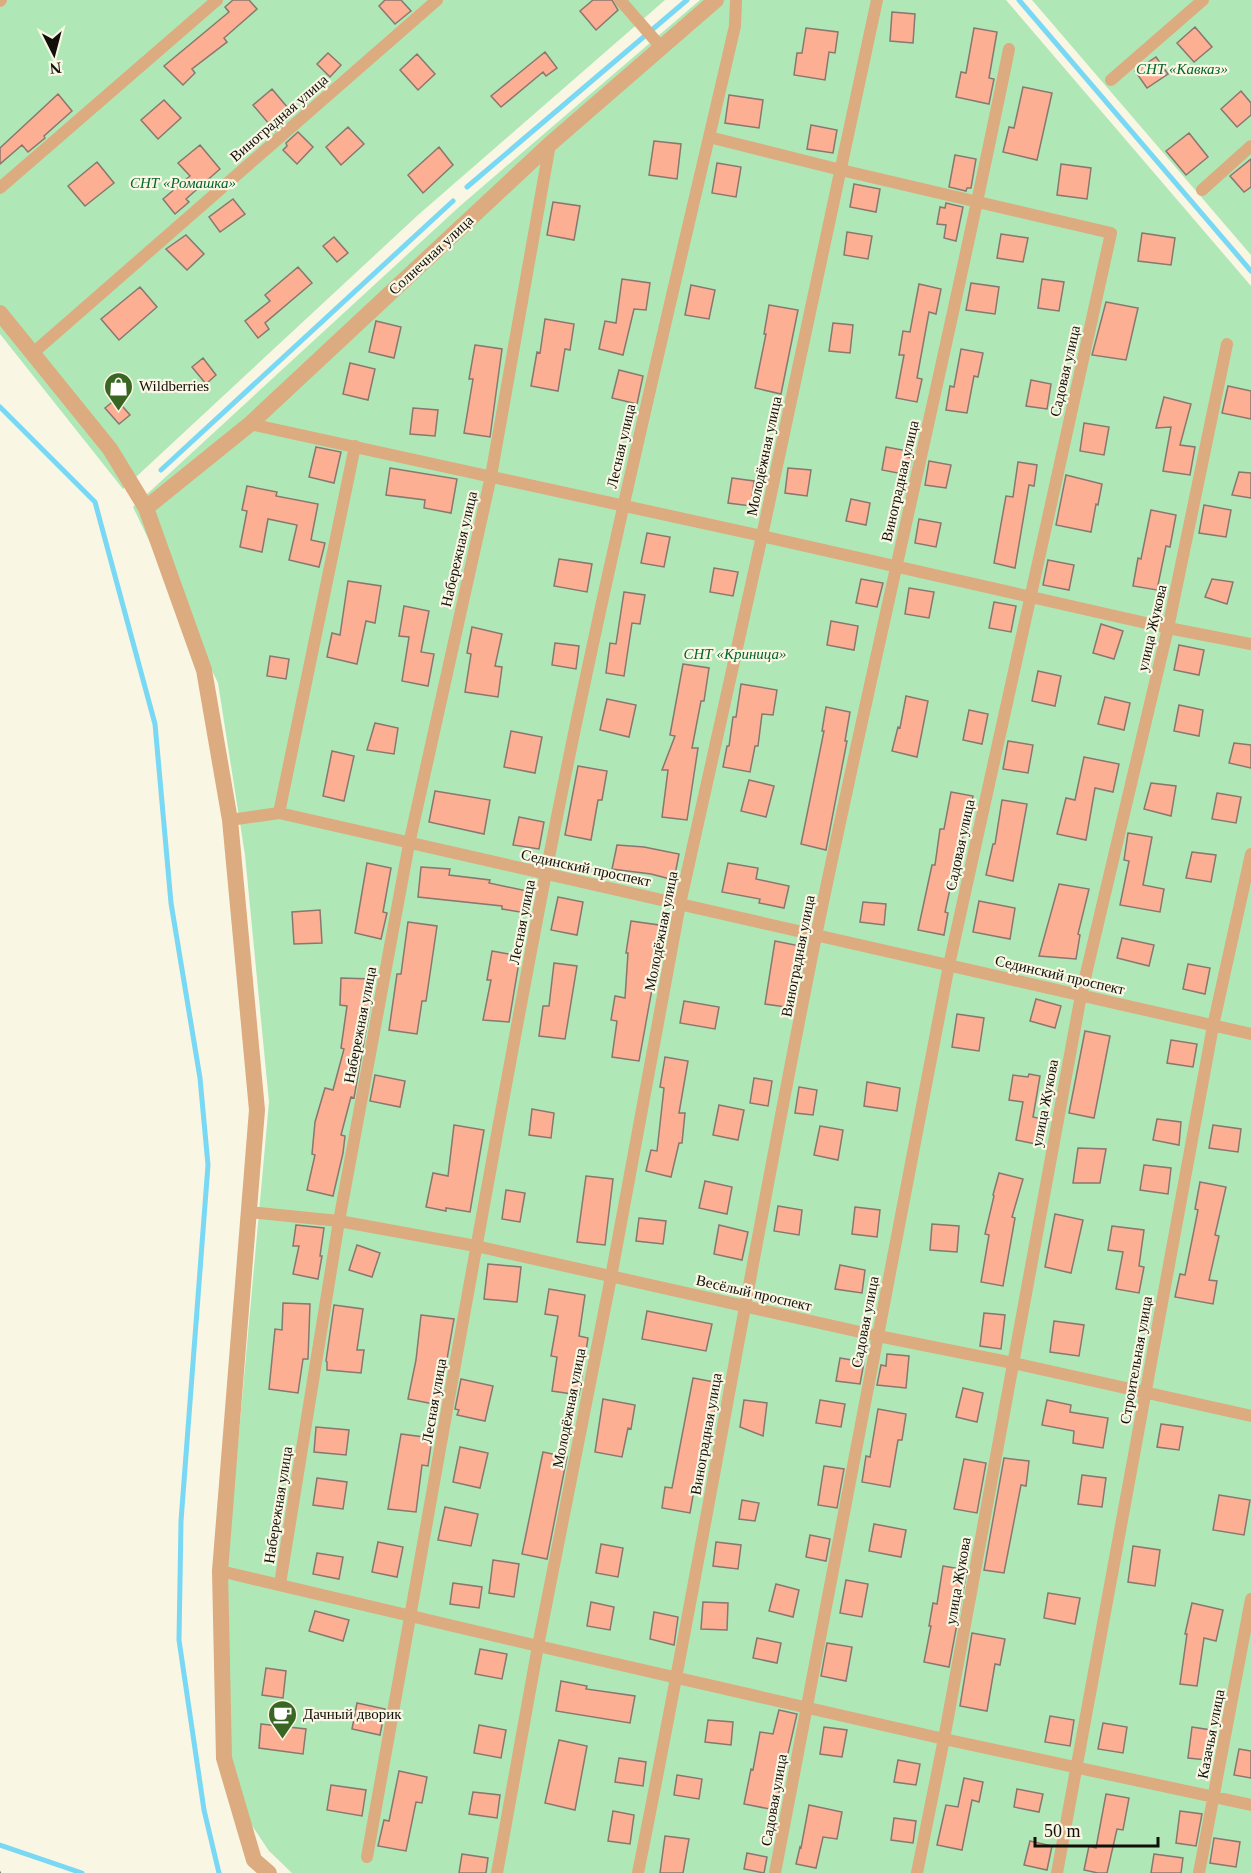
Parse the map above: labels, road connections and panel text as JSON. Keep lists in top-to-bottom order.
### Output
{
  "streets": {
    "street": [
      "Виноградная улица",
      "Солнечная улица",
      "Садовая улица",
      "Лесная улица",
      "Молодёжная улица",
      "Набережная улица",
      "улица Жукова",
      "Сединский проспект",
      "Весёлый проспект",
      "Строительная улица",
      "Казачья улица"
    ]
  },
  "crossings": [
    ["Виноградная улица", "Садовая улица"],
    ["Виноградная улица", "Сединский проспект"],
    ["Виноградная улица", "Весёлый проспект"],
    ["Солнечная улица", "Набережная улица"],
    ["Садовая улица", "Лесная улица"],
    ["Садовая улица", "Молодёжная улица"],
    ["Садовая улица", "Сединский проспект"],
    ["Садовая улица", "Весёлый проспект"],
    ["Лесная улица", "Сединский проспект"],
    ["Лесная улица", "Весёлый проспект"],
    ["Молодёжная улица", "Сединский проспект"],
    ["Молодёжная улица", "Весёлый проспект"],
    ["Набережная улица", "Сединский проспект"],
    ["Набережная улица", "Весёлый проспект"],
    ["улица Жукова", "Сединский проспект"],
    ["улица Жукова", "Весёлый проспект"],
    ["Сединский проспект", "Строительная улица"],
    ["Весёлый проспект", "Строительная улица"]
  ],
  "parks": ["СНТ «Кавказ»", "СНТ «Ромашка»", "СНТ «Криница»"],
  "places": {
    "shop": ["Wildberries"],
    "cafe": ["Дачный дворик"]
  },
  "scale_bar": "50 m",
  "north": "bottom"
}
